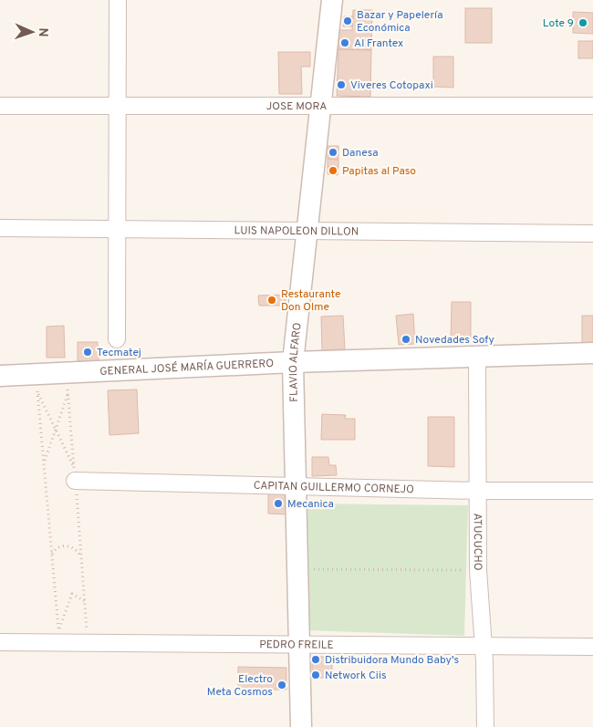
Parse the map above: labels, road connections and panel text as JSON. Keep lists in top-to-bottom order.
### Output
{
  "streets": {
    "street": [
      "JOSE MORA",
      "LUIS NAPOLEON DILLON",
      "FLAVIO ALFARO",
      "GENERAL JOSÉ MARÍA GUERRERO",
      "CAPITAN GUILLERMO CORNEJO",
      "ATUCUCHO",
      "PEDRO FREILE"
    ]
  },
  "crossings": [
    ["JOSE MORA", "FLAVIO ALFARO"],
    ["LUIS NAPOLEON DILLON", "FLAVIO ALFARO"],
    ["FLAVIO ALFARO", "GENERAL JOSÉ MARÍA GUERRERO"],
    ["FLAVIO ALFARO", "CAPITAN GUILLERMO CORNEJO"],
    ["FLAVIO ALFARO", "PEDRO FREILE"],
    ["GENERAL JOSÉ MARÍA GUERRERO", "ATUCUCHO"],
    ["CAPITAN GUILLERMO CORNEJO", "ATUCUCHO"],
    ["ATUCUCHO", "PEDRO FREILE"]
  ],
  "places": [
    "Bazar y Papelería Económica",
    "Lote 9",
    "Al Frantex",
    "Viveres Cotopaxi",
    "Danesa",
    "Papitas al Paso",
    "Restaurante Don Olme",
    "Novedades Sofy",
    "Tecmatej",
    "Mecanica",
    "Distribuidora Mundo Baby's",
    "Network Ciis",
    "Electro Meta Cosmos"
  ],
  "north": "right"
}
